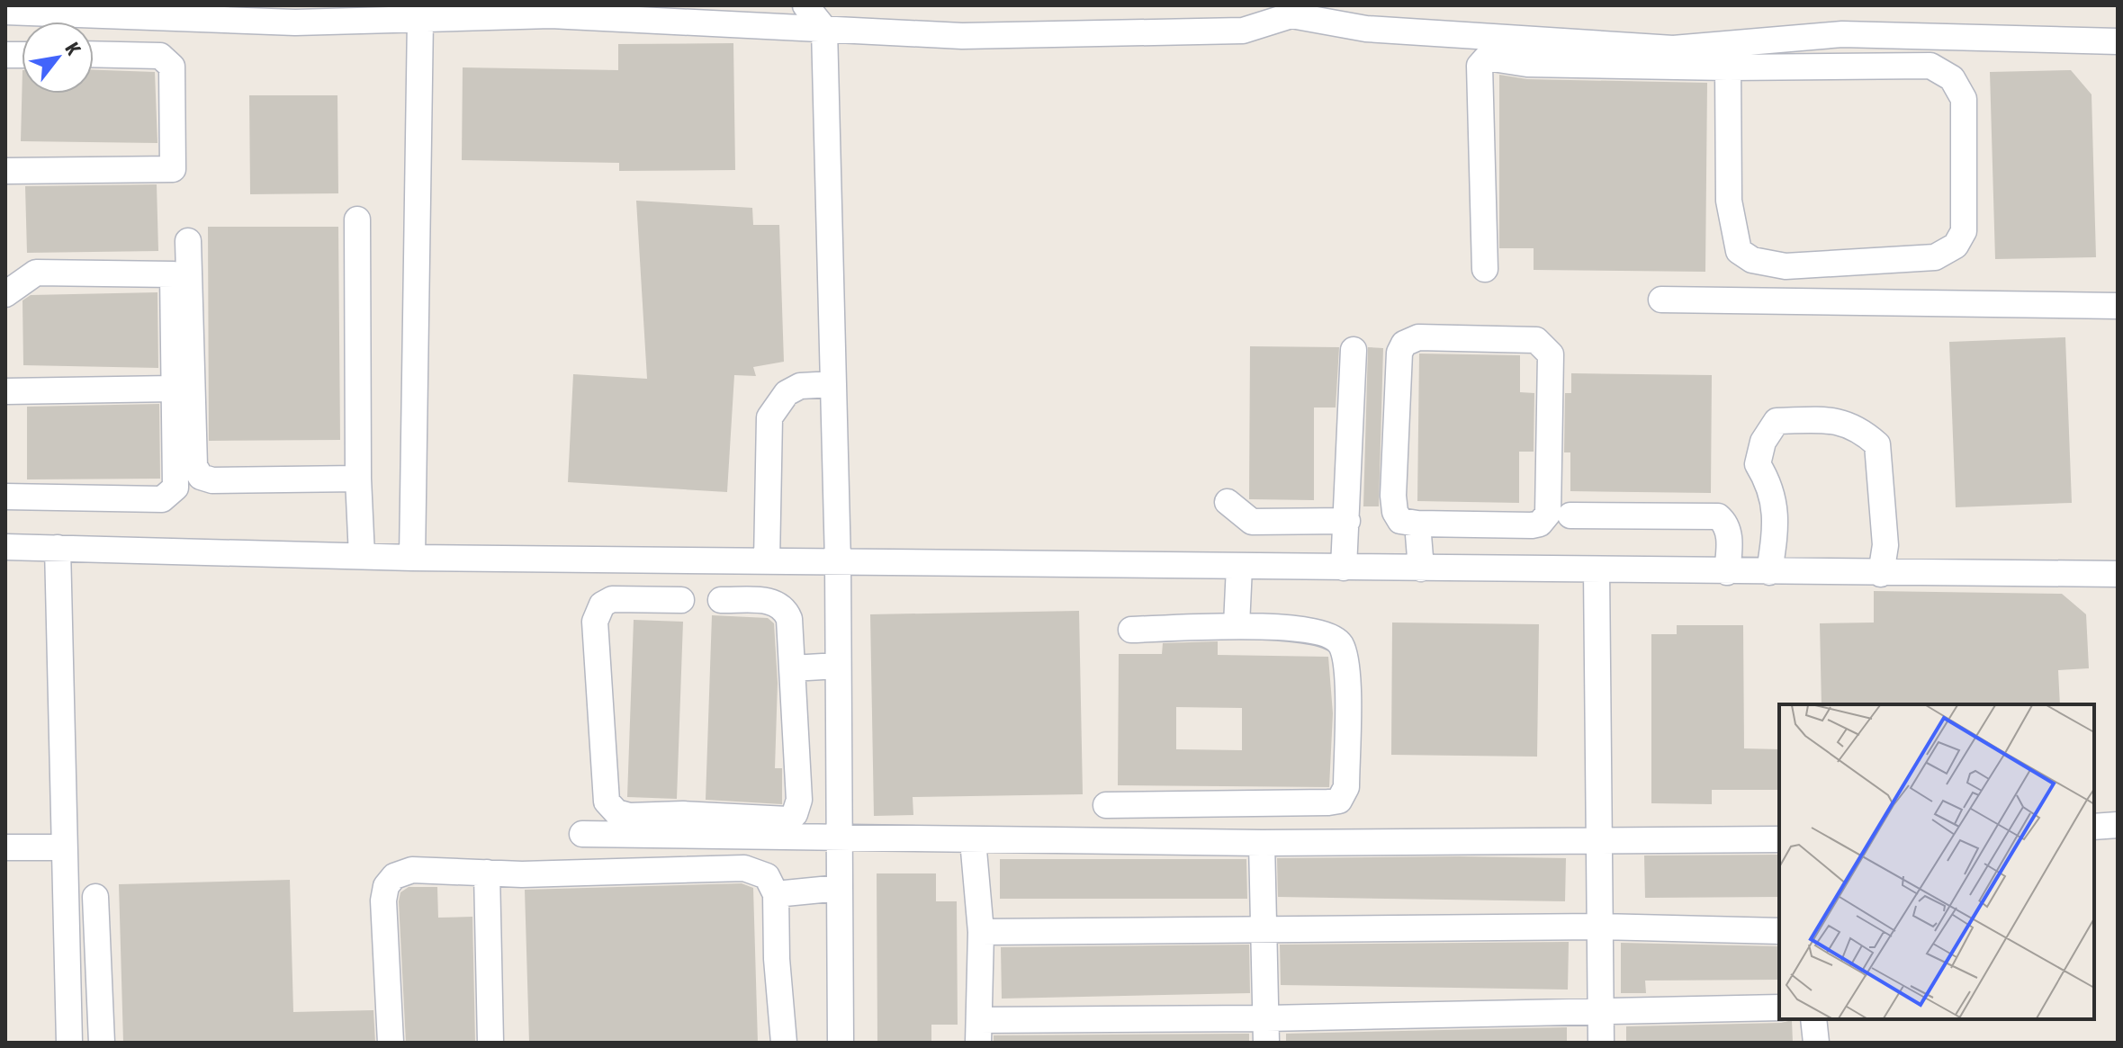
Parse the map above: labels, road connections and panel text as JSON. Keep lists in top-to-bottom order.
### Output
{
  "north": "top right"
}
